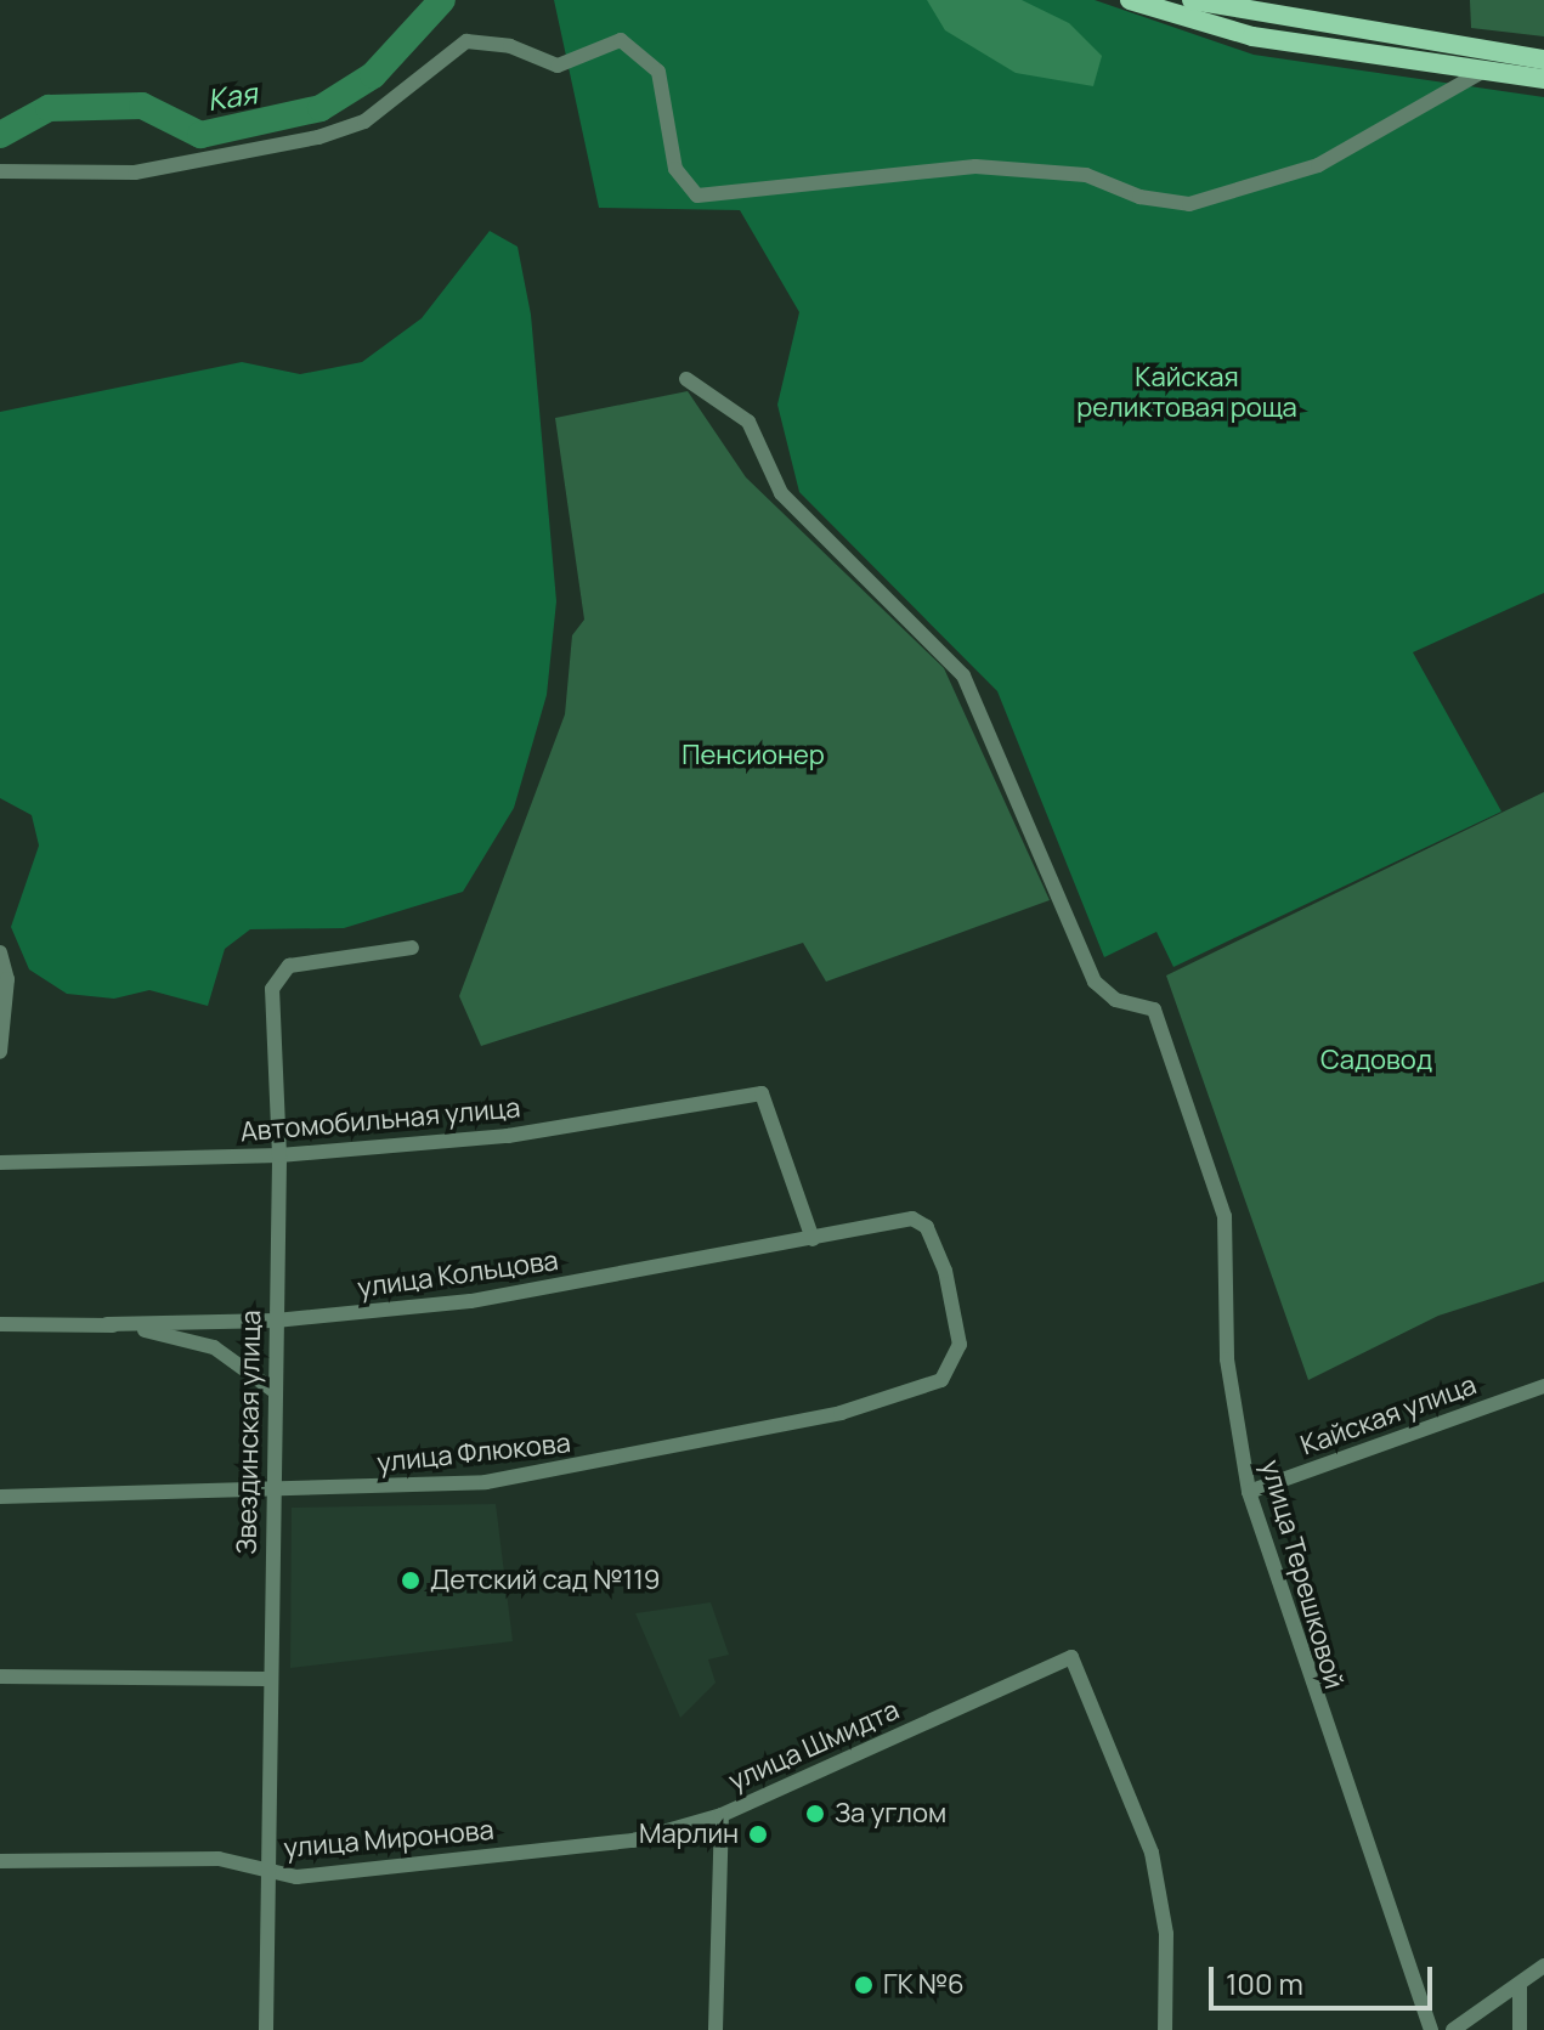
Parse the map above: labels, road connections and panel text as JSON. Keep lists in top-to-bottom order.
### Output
{
  "streets": {
    "street": [
      "Автомобильная улица",
      "улица Кольцова",
      "Кайская улица",
      "Звездинская улица",
      "улица Флюкова",
      "улица Терешковой",
      "улица Шмидта",
      "улица Миронова"
    ]
  },
  "crossings": [
    ["Автомобильная улица", "улица Кольцова"],
    ["Автомобильная улица", "Звездинская улица"],
    ["улица Кольцова", "Звездинская улица"],
    ["улица Кольцова", "улица Флюкова"],
    ["Кайская улица", "улица Терешковой"],
    ["Звездинская улица", "улица Флюкова"],
    ["Звездинская улица", "улица Миронова"],
    ["улица Шмидта", "улица Миронова"]
  ],
  "water": ["Кая"],
  "parks": ["Кайская реликтовая роща", "Пенсионер", "Садовод"],
  "places": [
    "Детский сад №119",
    "За углом",
    "Марлин",
    "ГК №6"
  ],
  "scale_bar": "100 m"
}
